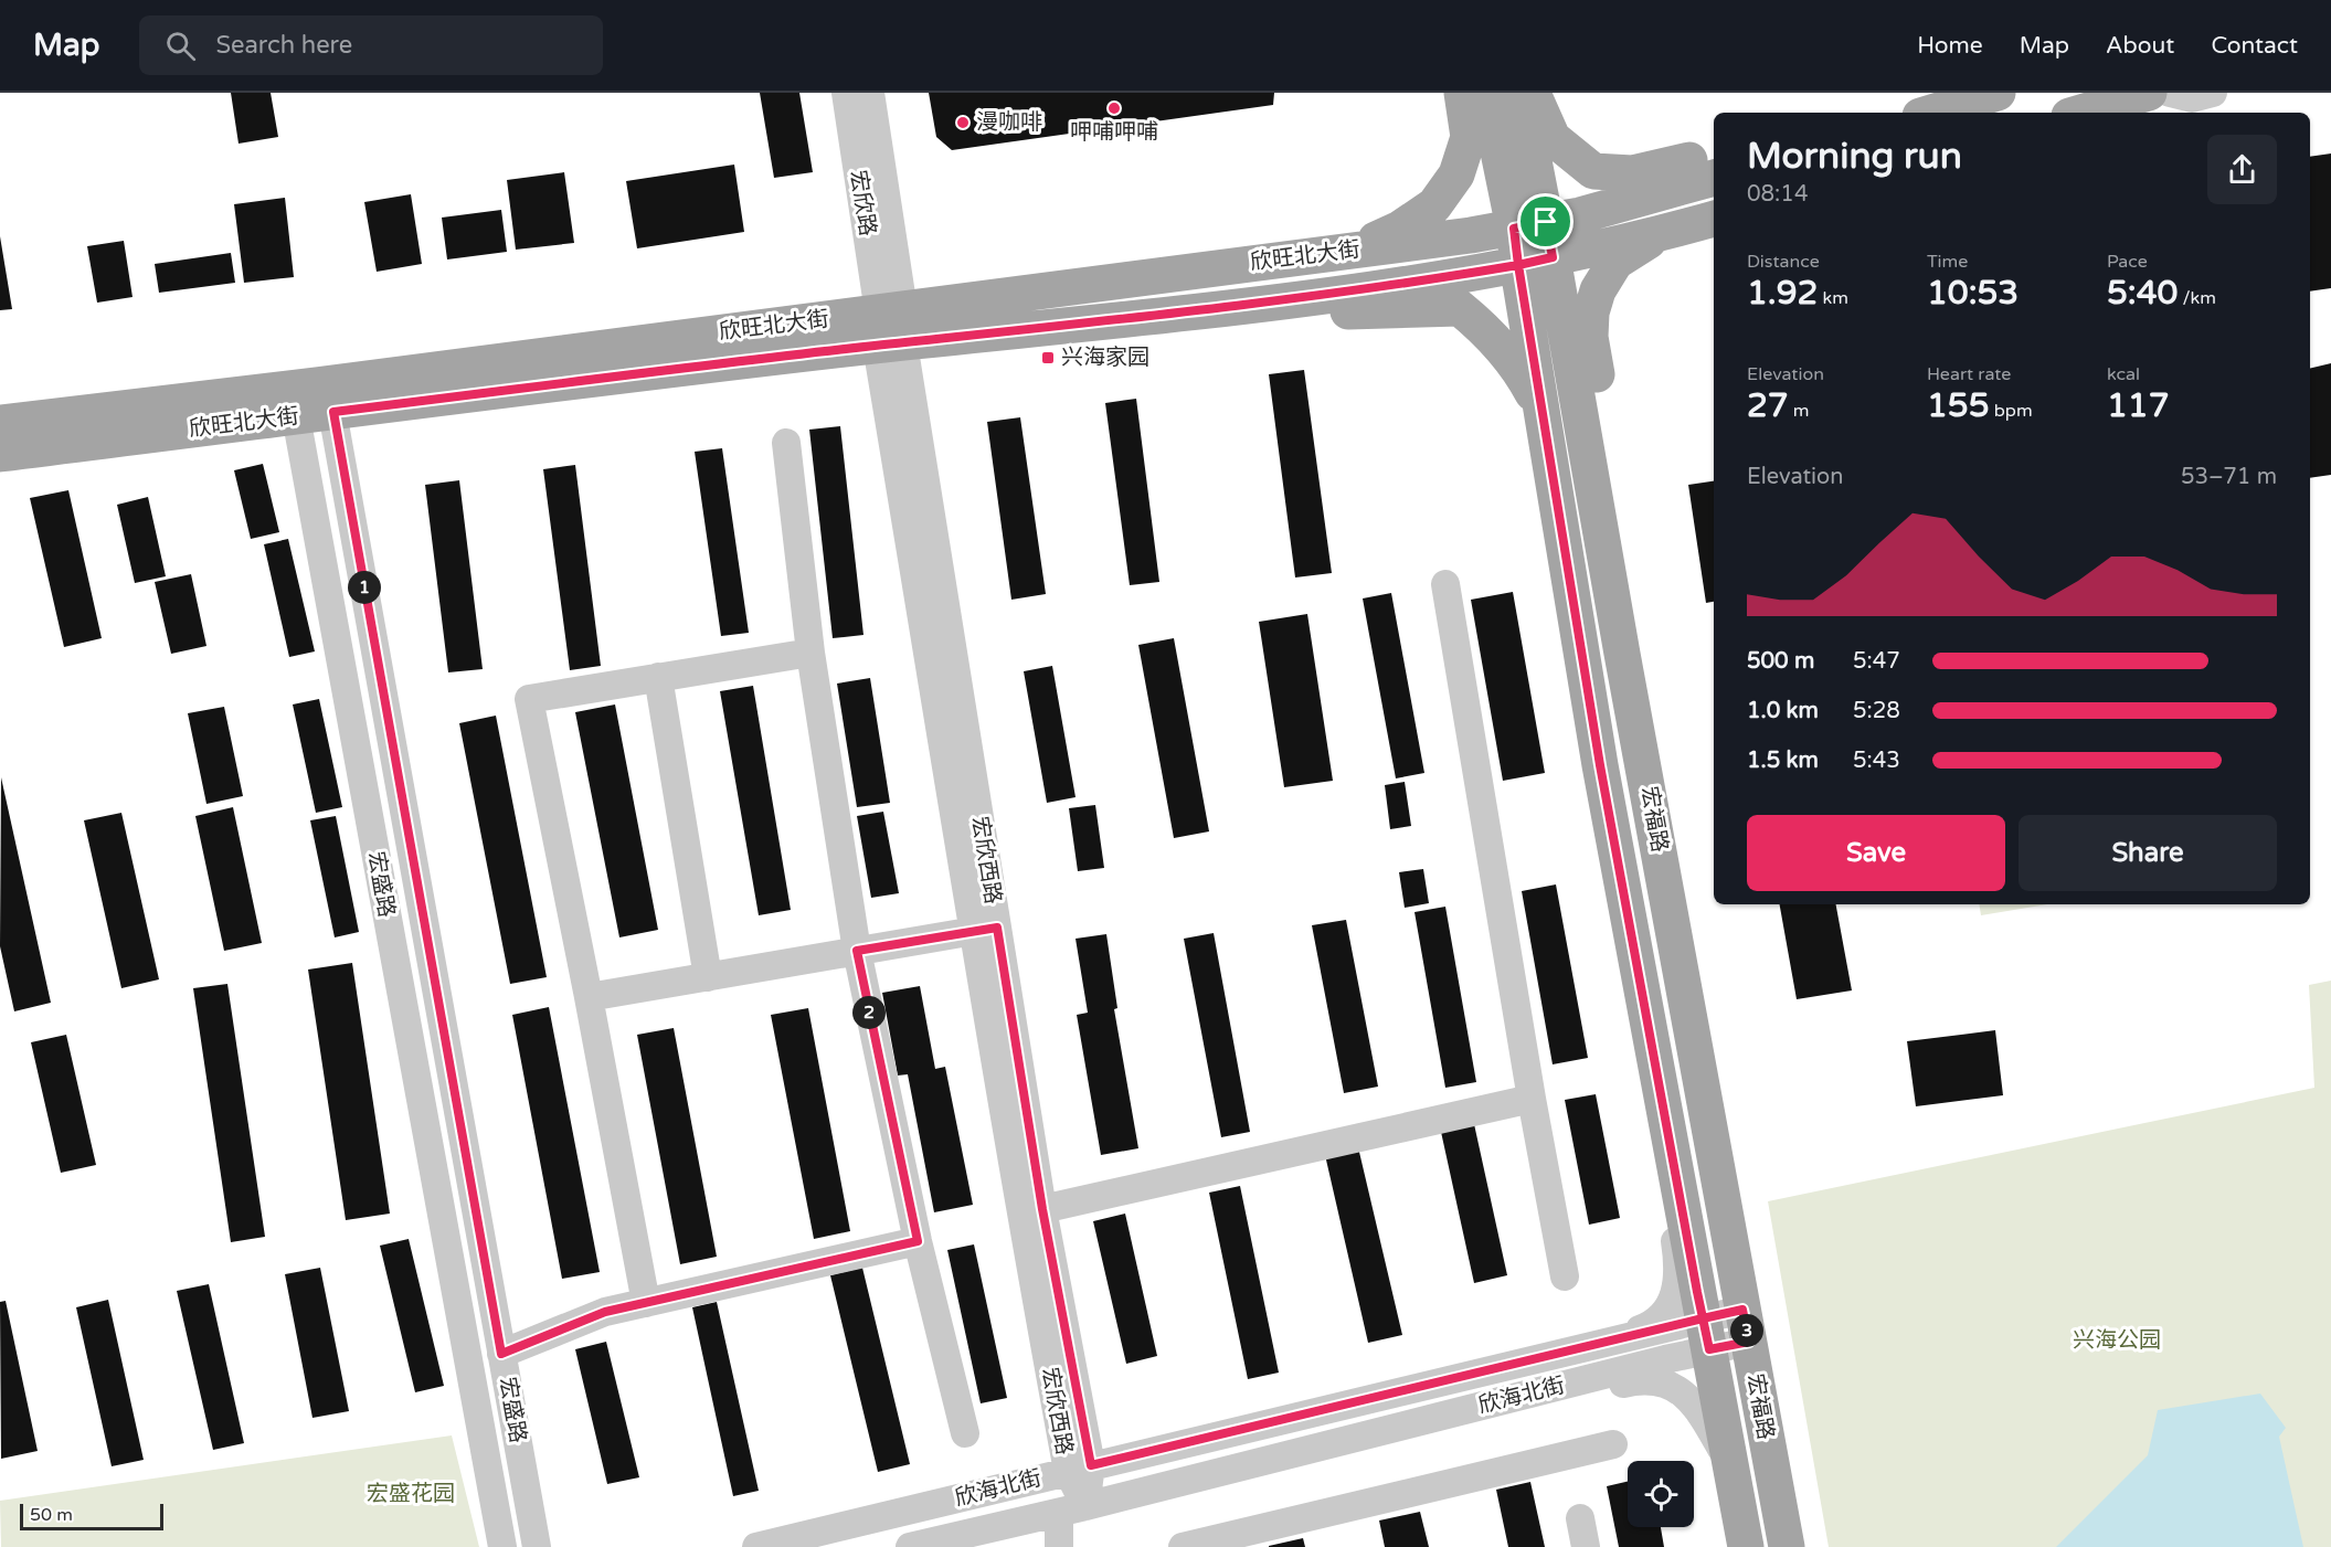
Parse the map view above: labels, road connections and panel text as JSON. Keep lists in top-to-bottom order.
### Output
{
  "streets": {
    "main road": ["欣旺北大街", "宏福路"],
    "street": [
      "宏欣路",
      "宏欣西路",
      "宏盛路",
      "欣海北街"
    ]
  },
  "crossings": [
    ["宏欣路", "欣旺北大街"],
    ["宏欣路", "宏欣西路"],
    ["欣旺北大街", "宏福路"],
    ["欣旺北大街", "宏欣西路"],
    ["欣旺北大街", "宏盛路"],
    ["宏福路", "欣海北街"],
    ["宏欣西路", "欣海北街"]
  ],
  "parks": ["兴海公园", "宏盛花园"],
  "places": {
    "other": ["呷哺呷哺", "漫咖啡"],
    "transit": ["兴海家园"]
  },
  "scale_bar": "50 m",
  "page": {
    "header": "Map",
    "search": "Search here",
    "nav": [
      "Home",
      "Map",
      "About",
      "Contact"
    ],
    "heading": ["Morning run", "08:14"],
    "stats": [
      ["Distance", "1.92 km"],
      ["Time", "10:53"],
      ["Pace", "5:40 /km"],
      ["Elevation", "27 m"],
      ["Heart rate", "155 bpm"],
      ["kcal", "117"]
    ],
    "chart": ["Elevation", "53–71 m"],
    "pins": ["1", "2", "3"],
    "list": [
      {
        "name": "500 m",
        "note": "5:47"
      },
      {
        "name": "1.0 km",
        "note": "5:28"
      },
      {
        "name": "1.5 km",
        "note": "5:43"
      }
    ],
    "buttons": ["Save", "Share"],
    "scale": "50 m"
  }
}
